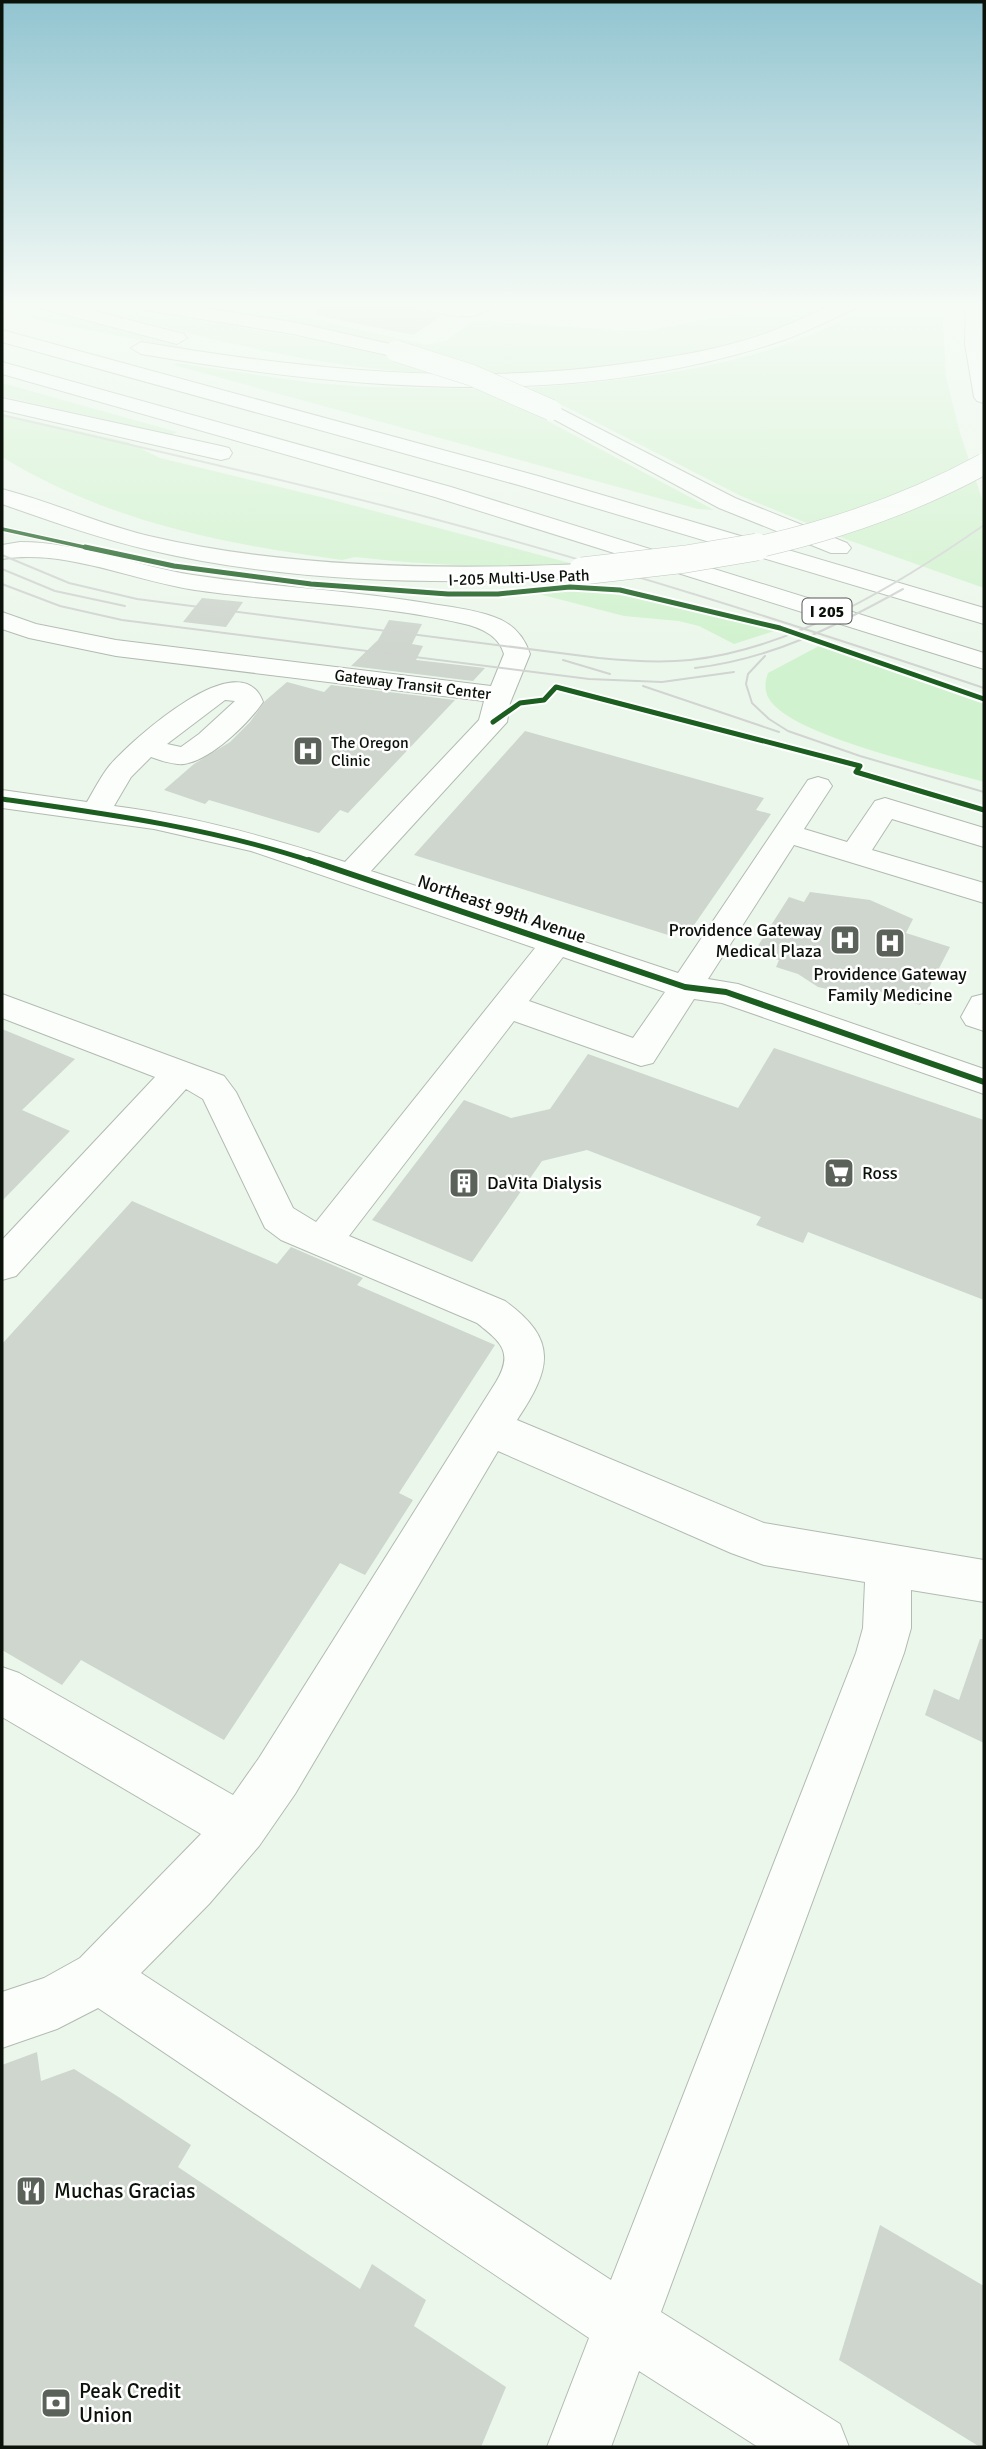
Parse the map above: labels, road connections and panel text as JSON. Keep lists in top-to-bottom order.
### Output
{
  "streets": {
    "main road": ["I 205", "Gateway Transit Center", "Northeast 99th Avenue"],
    "cycle path": ["I-205 Multi-Use Path"]
  },
  "places": {
    "hospital": ["The Oregon Clinic", "Providence Gateway Medical Plaza", "Providence Gateway Family Medicine"],
    "supermarket": ["Ross"],
    "building": ["DaVita Dialysis"],
    "restaurant": ["Muchas Gracias"],
    "bank": ["Peak Credit Union"]
  }
}
